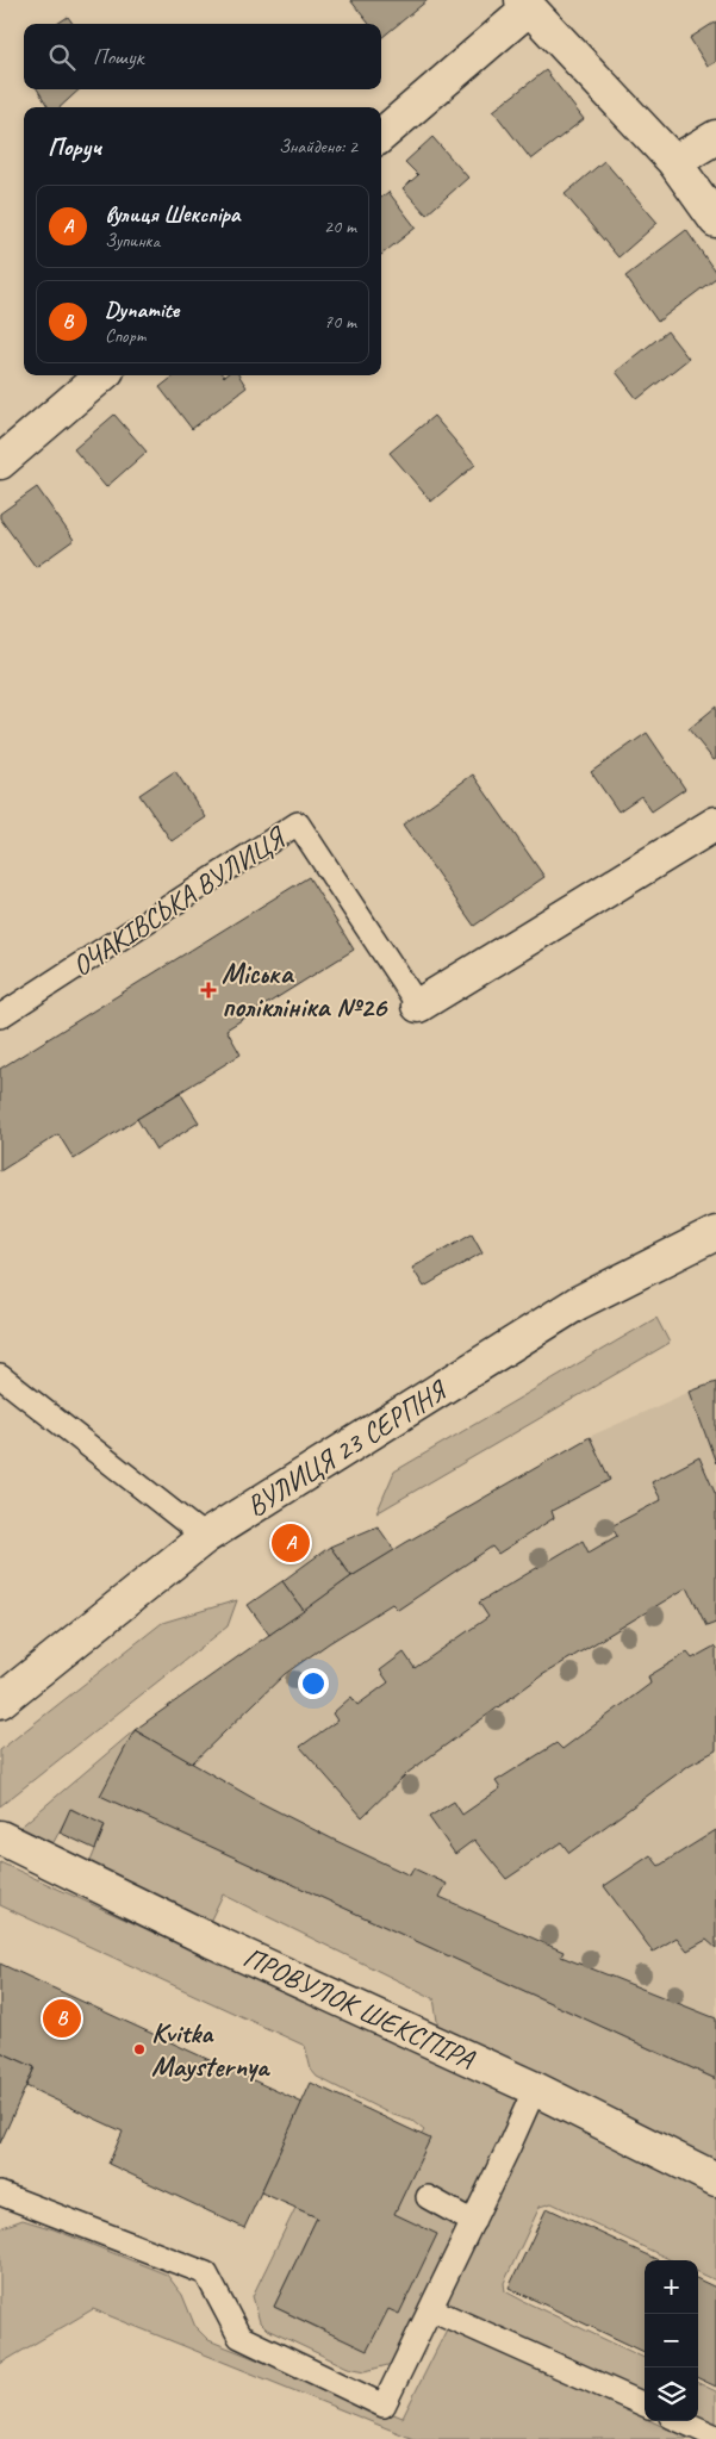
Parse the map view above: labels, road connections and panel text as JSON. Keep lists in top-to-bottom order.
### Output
{
  "streets": {
    "street": ["ОЧАКІВСЬКА ВУЛИЦЯ", "ВУЛИЦЯ 23 СЕРПНЯ", "ПРОВУЛОК ШЕКСПІРА"]
  },
  "places": {
    "health": ["Міська поліклініка №26"],
    "other": ["Kvitka Maysternya"]
  },
  "page": {
    "search": "Пошук",
    "heading": ["Поруч", "Знайдено: 2"],
    "list": [
      {
        "mark": "A",
        "name": "вулиця Шекспіра",
        "note": "Зупинка",
        "value": "20 m"
      },
      {
        "mark": "B",
        "name": "Dynamite",
        "note": "Спорт",
        "value": "70 m"
      }
    ],
    "pins": ["A", "B"],
    "map_buttons": ["+", "−"]
  }
}
